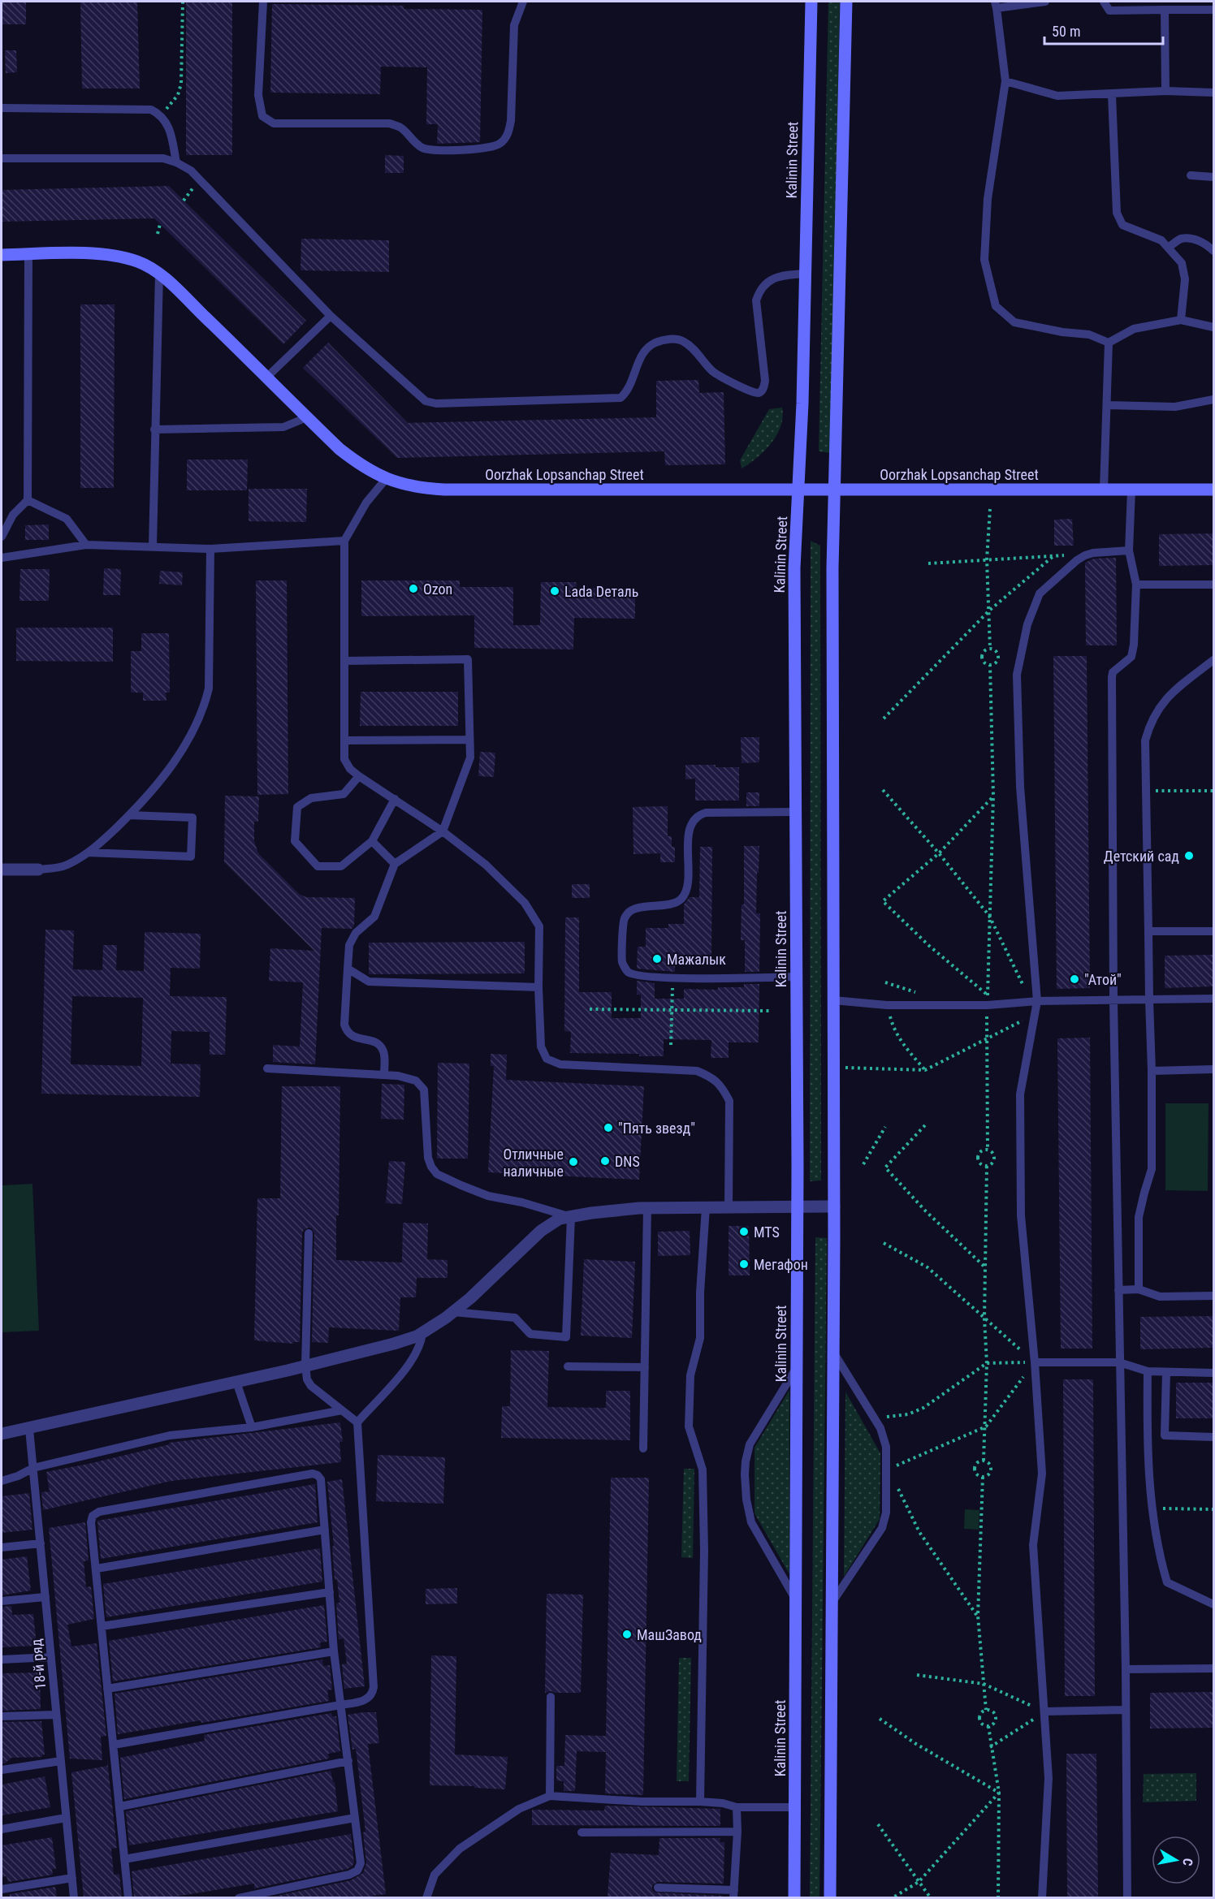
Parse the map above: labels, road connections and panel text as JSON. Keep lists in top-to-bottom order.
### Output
{
  "streets": {
    "main road": ["Kalinin Street", "Oorzhak Lopsanchap Street"],
    "lane": ["18-й ряд"]
  },
  "crossings": [
    ["Kalinin Street", "Oorzhak Lopsanchap Street"]
  ],
  "places": [
    "Ozon",
    "Lada Dеталь",
    "Детский сад",
    "Мажалык",
    "\"Атой\"",
    "\"Пять звезд\"",
    "DNS",
    "Отличные наличные",
    "MTS",
    "Мегафон",
    "МашЗавод"
  ],
  "scale_bar": "50 m",
  "north": "right"
}
